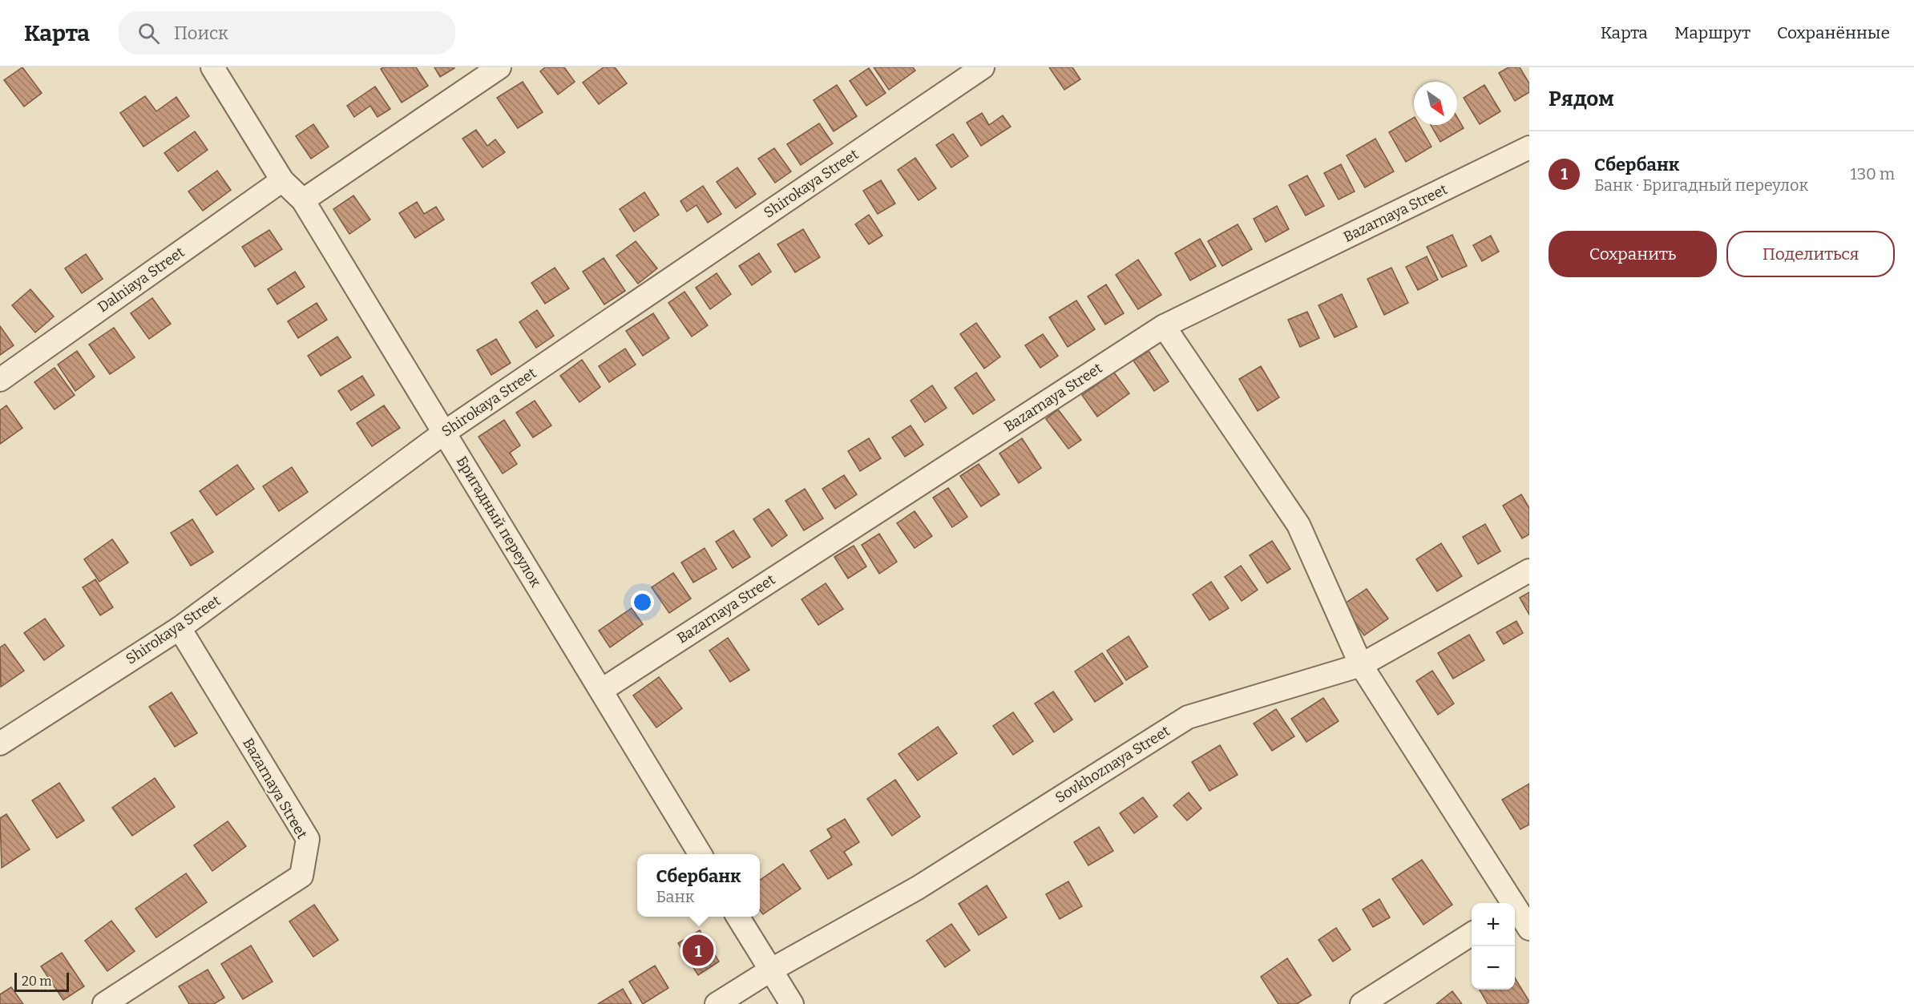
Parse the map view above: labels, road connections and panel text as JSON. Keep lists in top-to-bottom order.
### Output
{
  "streets": {
    "street": [
      "Shirokaya Street",
      "Bazarnaya Street",
      "Dalniaya Street",
      "Бригадный переулок",
      "Sovkhoznaya Street"
    ]
  },
  "crossings": [
    ["Shirokaya Street", "Bazarnaya Street"],
    ["Shirokaya Street", "Бригадный переулок"],
    ["Bazarnaya Street", "Бригадный переулок"],
    ["Dalniaya Street", "Бригадный переулок"]
  ],
  "scale_bar": "20 m",
  "north": "bottom right",
  "page": {
    "header": "Карта",
    "search": "Поиск",
    "nav": ["Карта", "Маршрут", "Сохранённые"],
    "heading": "Рядом",
    "list": [
      {
        "mark": "1",
        "name": "Сбербанк",
        "note": "Банк · Бригадный переулок",
        "value": "130 m"
      }
    ],
    "buttons": ["Сохранить", "Поделиться"],
    "popup": ["Сбербанк", "Банк"],
    "map_buttons": ["+", "−"],
    "pins": "1",
    "scale": "20 m"
  }
}
